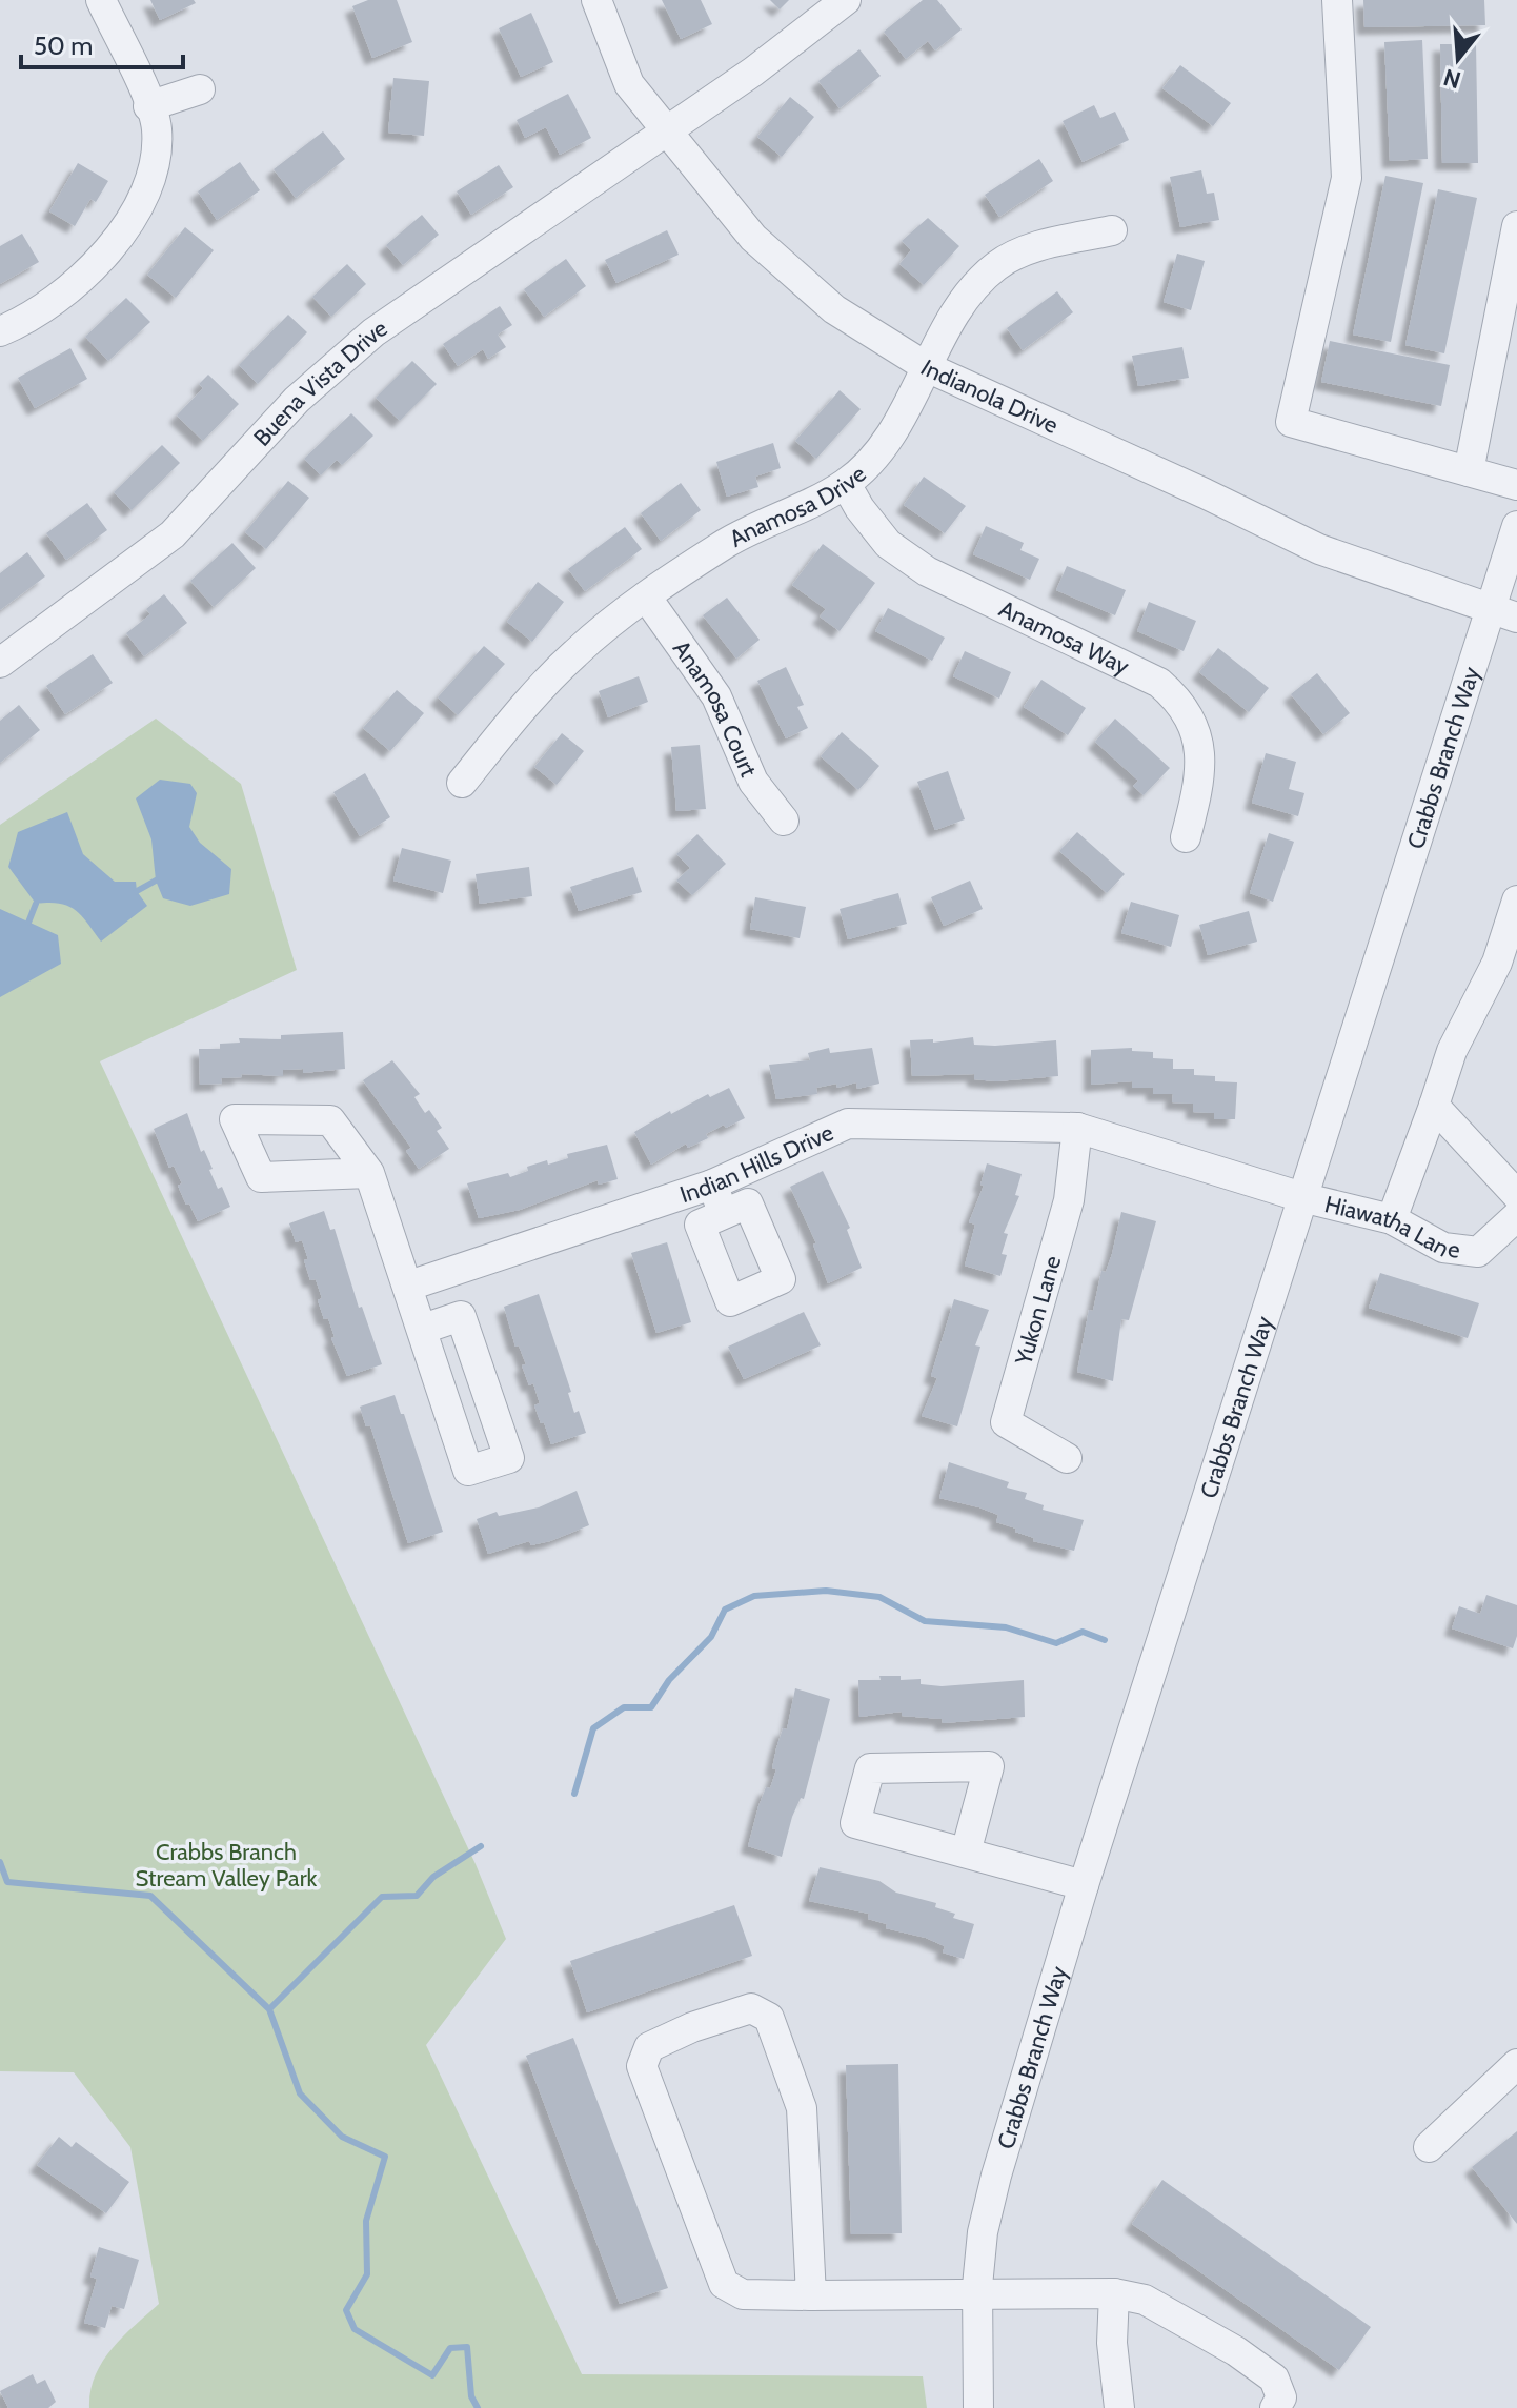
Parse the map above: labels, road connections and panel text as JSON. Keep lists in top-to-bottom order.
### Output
{
  "streets": {
    "street": [
      "Buena Vista Drive",
      "Indianola Drive",
      "Anamosa Drive",
      "Anamosa Way",
      "Anamosa Court",
      "Crabbs Branch Way",
      "Indian Hills Drive",
      "Hiawatha Lane",
      "Yukon Lane"
    ]
  },
  "crossings": [
    ["Buena Vista Drive", "Indianola Drive"],
    ["Indianola Drive", "Anamosa Drive"],
    ["Indianola Drive", "Crabbs Branch Way"],
    ["Anamosa Drive", "Anamosa Way"],
    ["Anamosa Drive", "Anamosa Court"],
    ["Crabbs Branch Way", "Indian Hills Drive"],
    ["Crabbs Branch Way", "Hiawatha Lane"],
    ["Indian Hills Drive", "Hiawatha Lane"],
    ["Indian Hills Drive", "Yukon Lane"]
  ],
  "parks": ["Crabbs Branch Stream Valley Park"],
  "scale_bar": "50 m",
  "north": "bottom"
}
